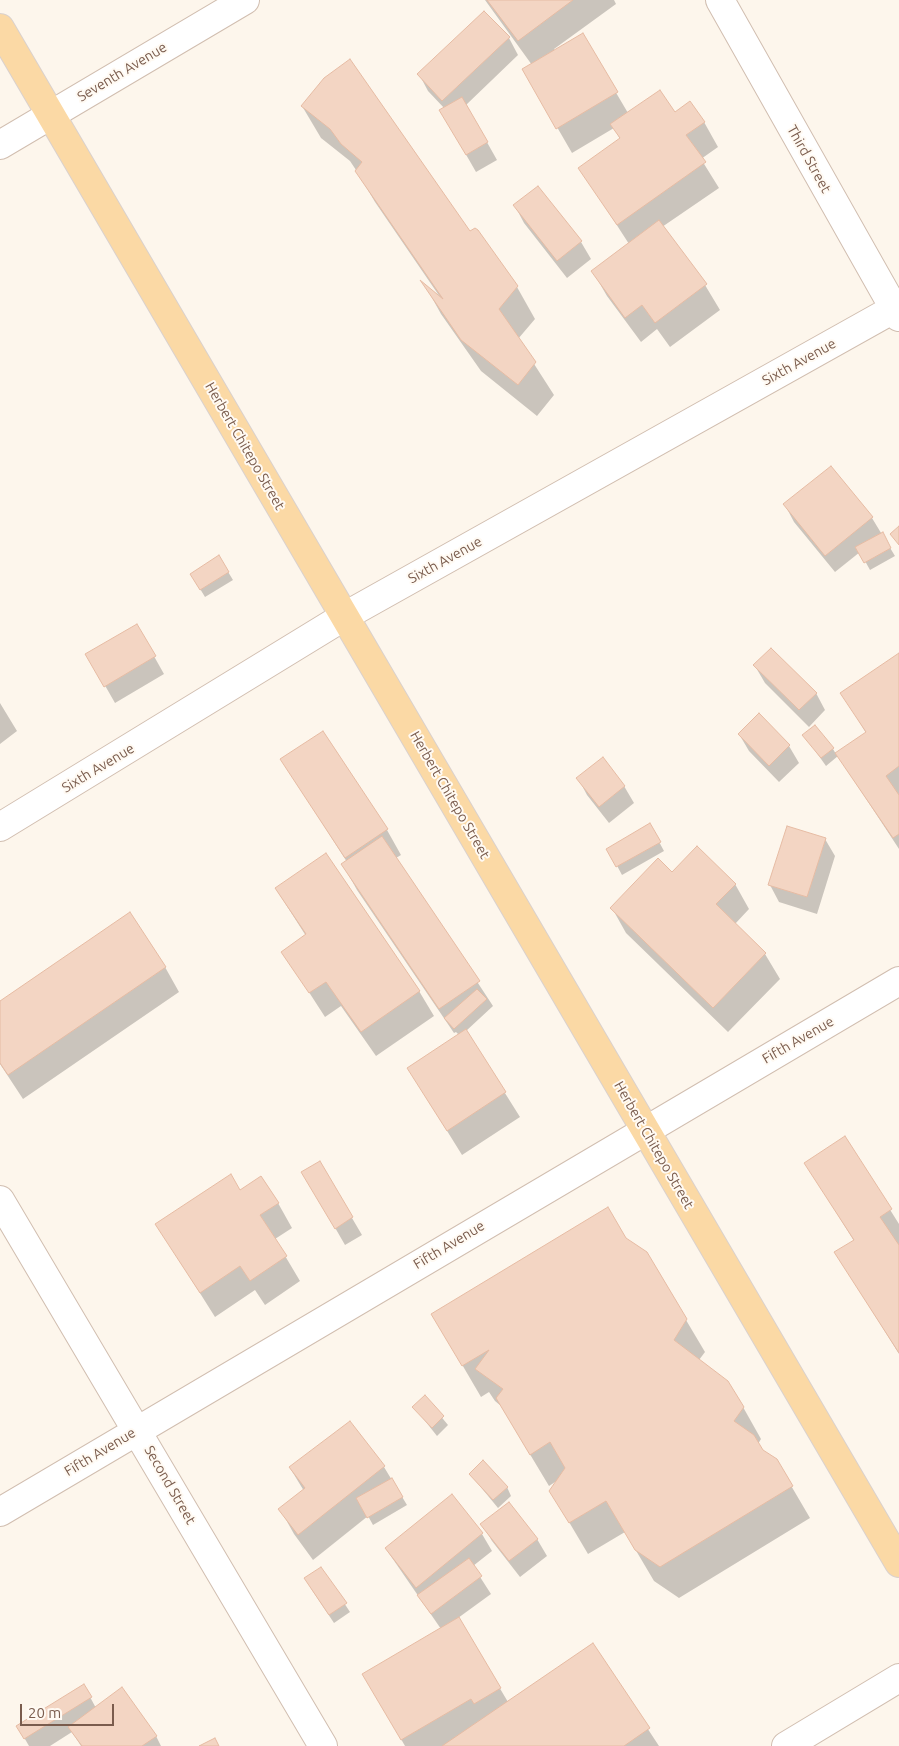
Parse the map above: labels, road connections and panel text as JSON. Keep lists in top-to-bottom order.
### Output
{
  "streets": {
    "main road": ["Herbert Chitepo Street"],
    "street": [
      "Seventh Avenue",
      "Third Street",
      "Sixth Avenue",
      "Fifth Avenue",
      "Second Street"
    ]
  },
  "crossings": [
    ["Seventh Avenue", "Herbert Chitepo Street"],
    ["Third Street", "Sixth Avenue"],
    ["Sixth Avenue", "Herbert Chitepo Street"],
    ["Herbert Chitepo Street", "Fifth Avenue"],
    ["Fifth Avenue", "Second Street"]
  ],
  "scale_bar": "20 m"
}
